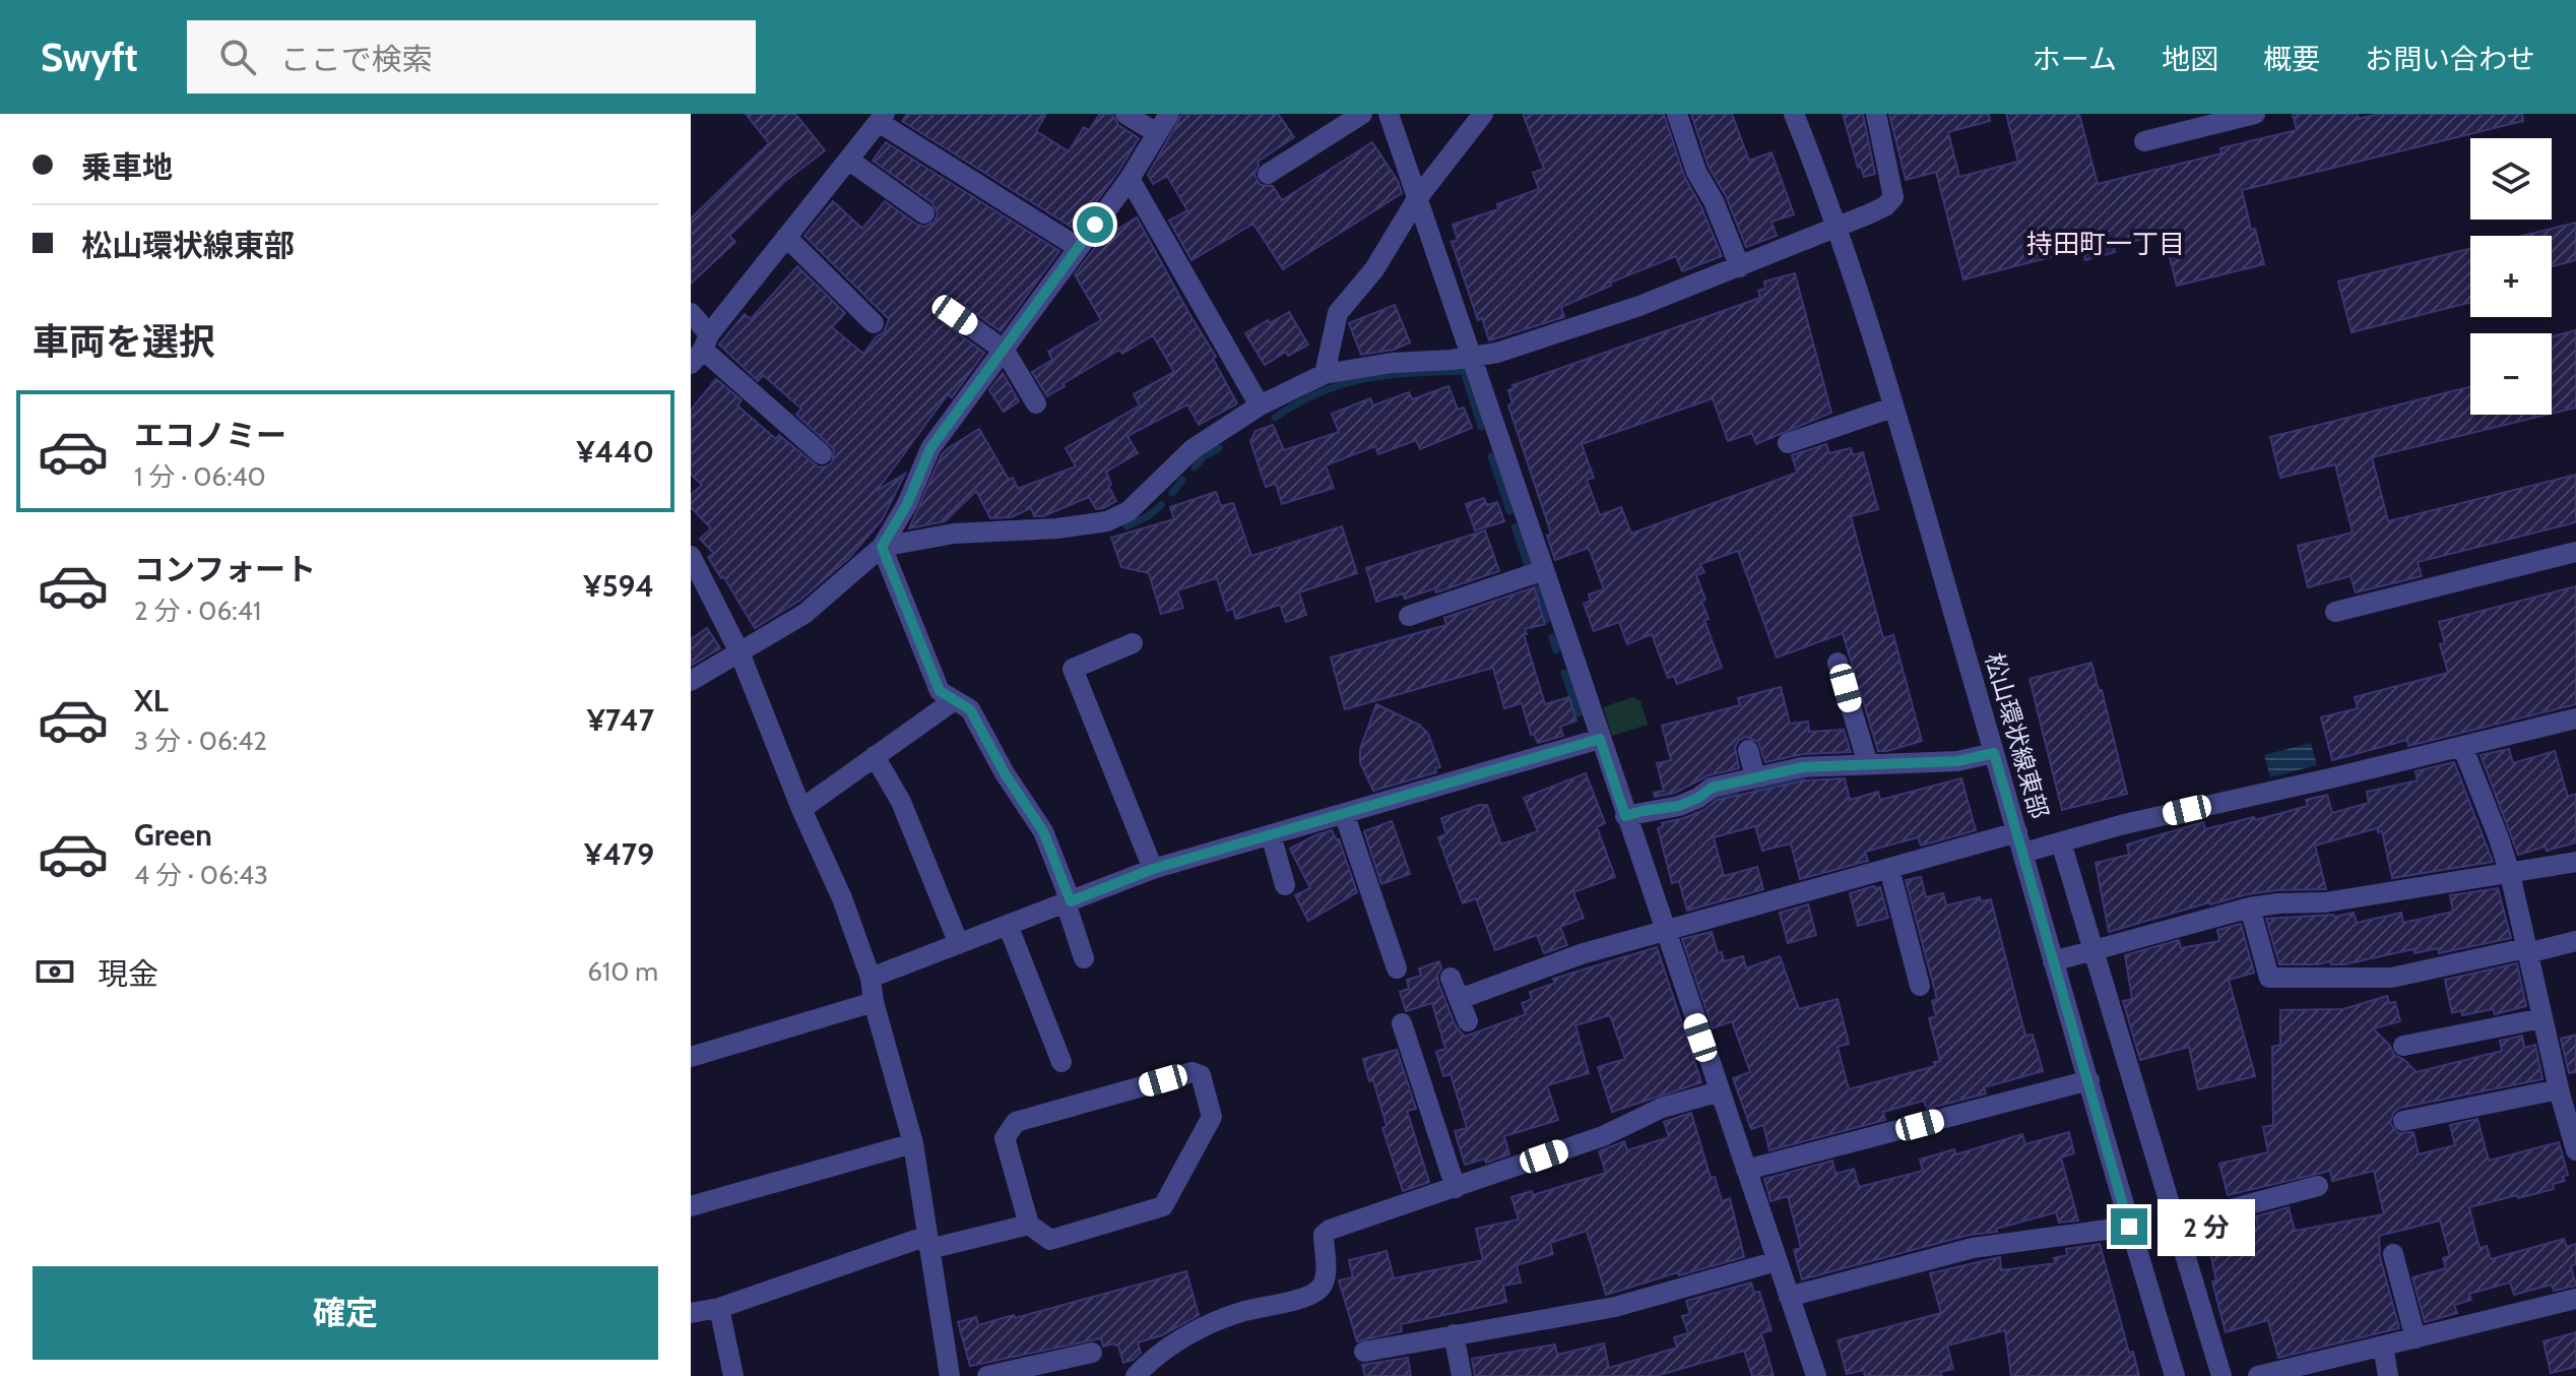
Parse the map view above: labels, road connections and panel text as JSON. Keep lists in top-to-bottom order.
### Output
{
  "streets": {
    "street": ["松山環状線東部"]
  },
  "districts": ["持田町一丁目"],
  "page": {
    "header": "Swyft",
    "search": "ここで検索",
    "nav": [
      "ホーム",
      "地図",
      "概要",
      "お問い合わせ"
    ],
    "banner": ["乗車地", "松山環状線東部"],
    "map_buttons": ["+", "−"],
    "heading": "車両を選択",
    "list": [
      {
        "name": "エコノミー",
        "note": "1 分 · 06:40",
        "value": "¥440"
      },
      {
        "name": "コンフォート",
        "note": "2 分 · 06:41",
        "value": "¥594"
      },
      {
        "name": "XL",
        "note": "3 分 · 06:42",
        "value": "¥747"
      },
      {
        "name": "Green",
        "note": "4 分 · 06:43",
        "value": "¥479"
      }
    ],
    "pay": ["現金", "610 m"],
    "bubble": "2 分",
    "buttons": "確定"
  }
}
